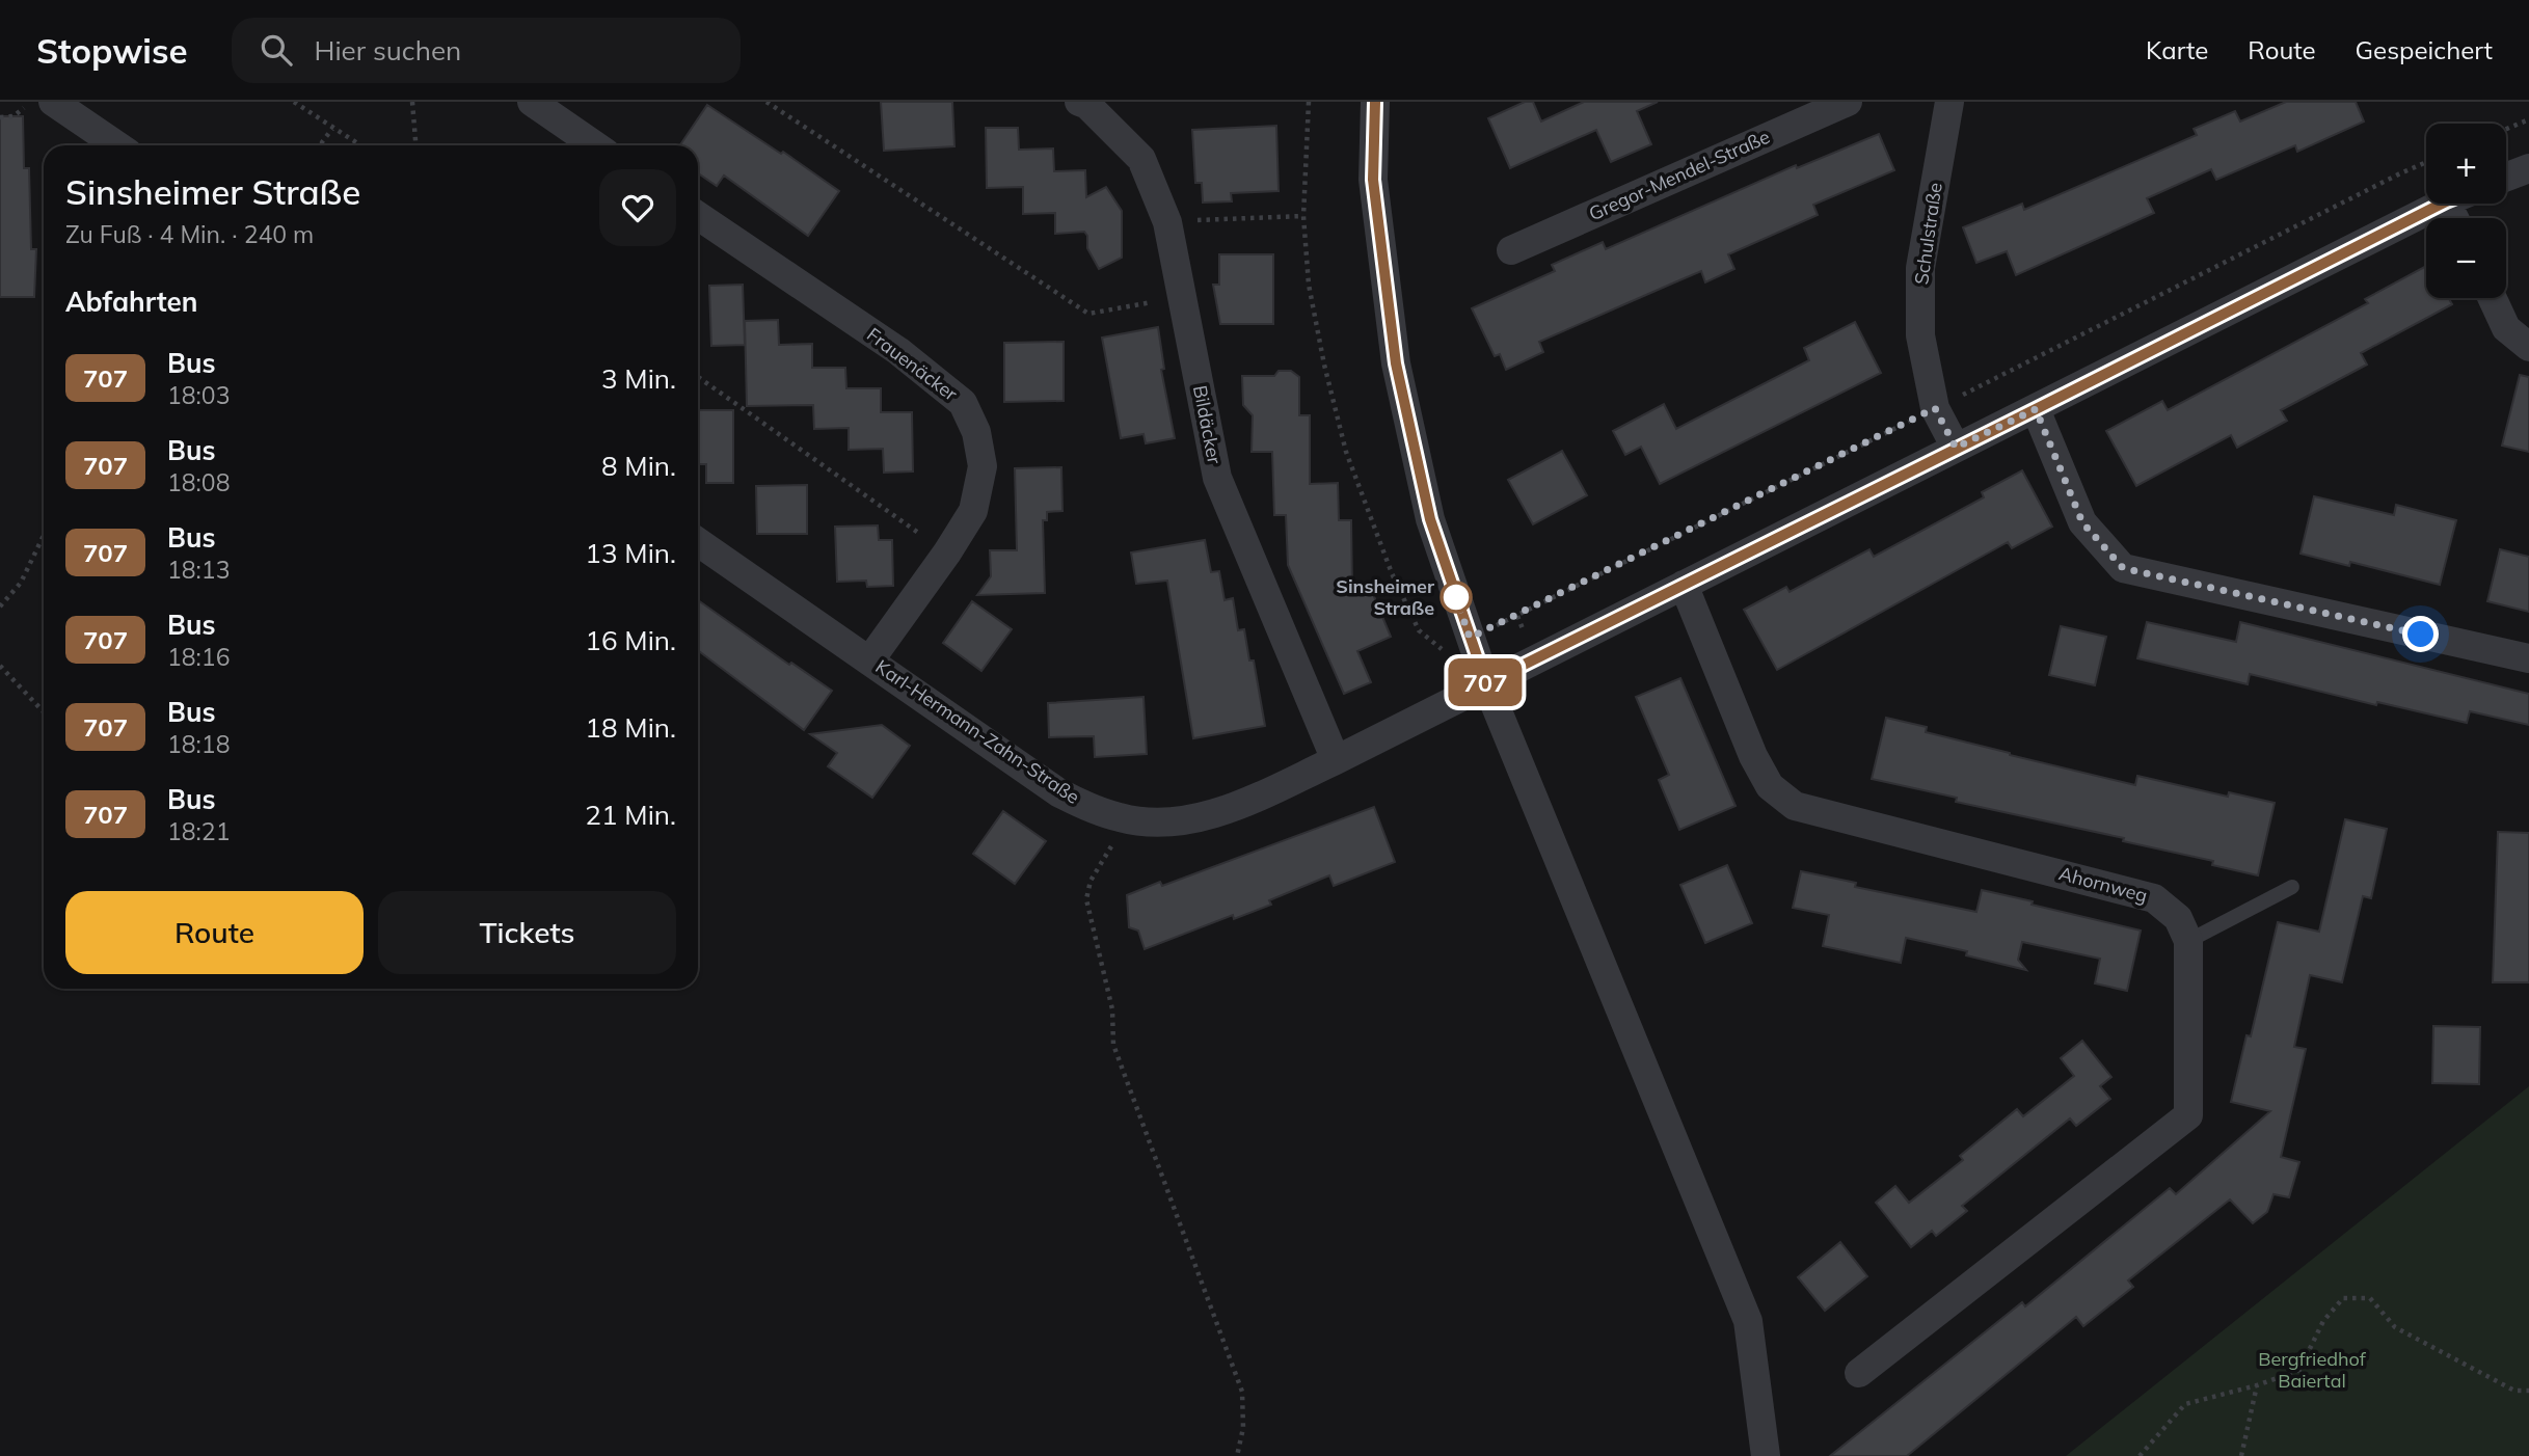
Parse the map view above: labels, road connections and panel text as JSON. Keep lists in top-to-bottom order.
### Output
{
  "streets": {
    "street": [
      "Gregor-Mendel-Straße",
      "Schulstraße",
      "Frauenäcker",
      "Bildäcker",
      "Karl-Hermann-Zahn-Straße",
      "Ahornweg"
    ]
  },
  "crossings": [
    ["Schulstraße", "Karl-Hermann-Zahn-Straße"],
    ["Frauenäcker", "Karl-Hermann-Zahn-Straße"],
    ["Bildäcker", "Karl-Hermann-Zahn-Straße"],
    ["Karl-Hermann-Zahn-Straße", "Ahornweg"]
  ],
  "parks": ["Bergfriedhof Baiertal"],
  "places": ["Sinsheimer Straße"],
  "lines": ["bus line 707"],
  "page": {
    "header": "Stopwise",
    "search": "Hier suchen",
    "nav": ["Karte", "Route", "Gespeichert"],
    "on_map": "707",
    "map_buttons": ["+", "−"],
    "heading": [
      ["Sinsheimer Straße", "Zu Fuß · 4 Min. · 240 m"],
      "Abfahrten"
    ],
    "list": [
      {
        "mark": "707",
        "name": "Bus",
        "note": "18:03",
        "value": "3 Min."
      },
      {
        "mark": "707",
        "name": "Bus",
        "note": "18:08",
        "value": "8 Min."
      },
      {
        "mark": "707",
        "name": "Bus",
        "note": "18:13",
        "value": "13 Min."
      },
      {
        "mark": "707",
        "name": "Bus",
        "note": "18:16",
        "value": "16 Min."
      },
      {
        "mark": "707",
        "name": "Bus",
        "note": "18:18",
        "value": "18 Min."
      },
      {
        "mark": "707",
        "name": "Bus",
        "note": "18:21",
        "value": "21 Min."
      }
    ],
    "buttons": ["Route", "Tickets"]
  }
}
